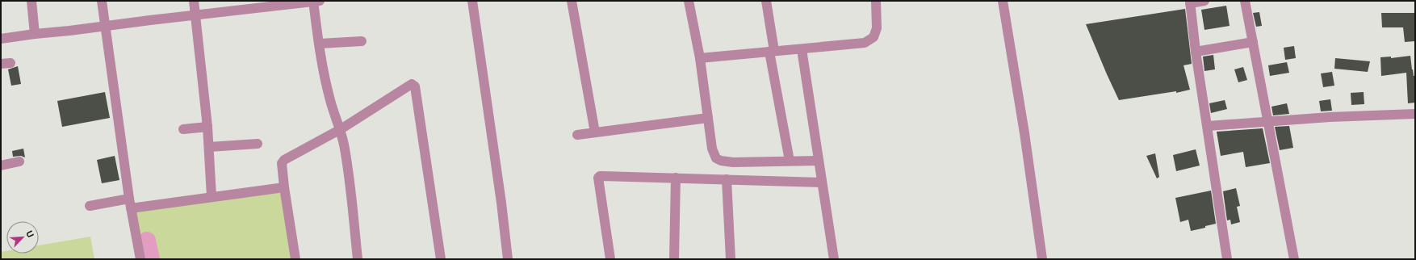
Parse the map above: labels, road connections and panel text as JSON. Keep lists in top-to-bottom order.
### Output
{
  "north": "top right"
}
